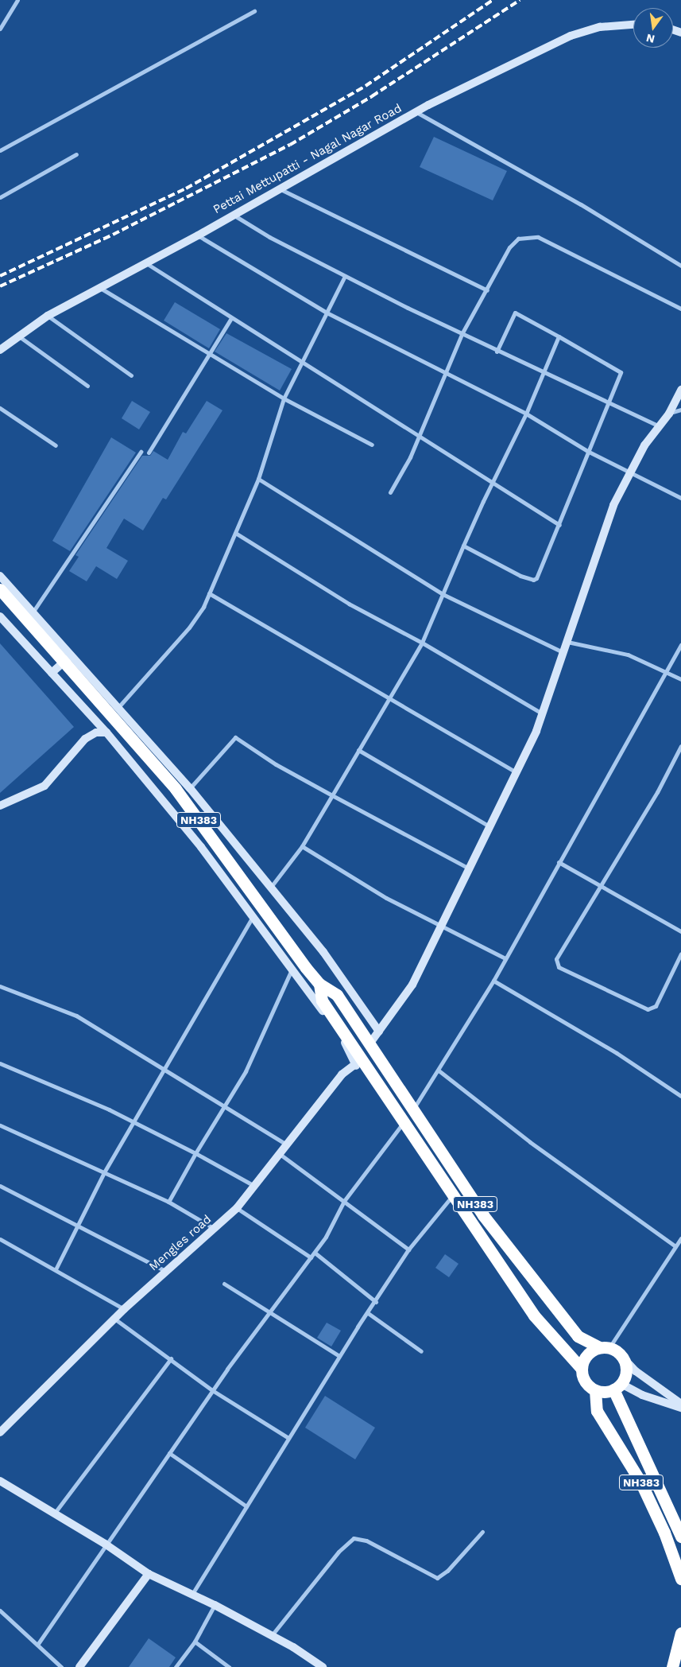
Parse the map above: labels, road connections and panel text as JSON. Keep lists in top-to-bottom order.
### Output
{
  "streets": {
    "highway": ["NH383"],
    "main road": ["Pettai Mettupatti - Nagal Nagar Road", "Mengles road"]
  },
  "crossings": [
    ["NH383", "Mengles road"]
  ],
  "north": "bottom"
}
